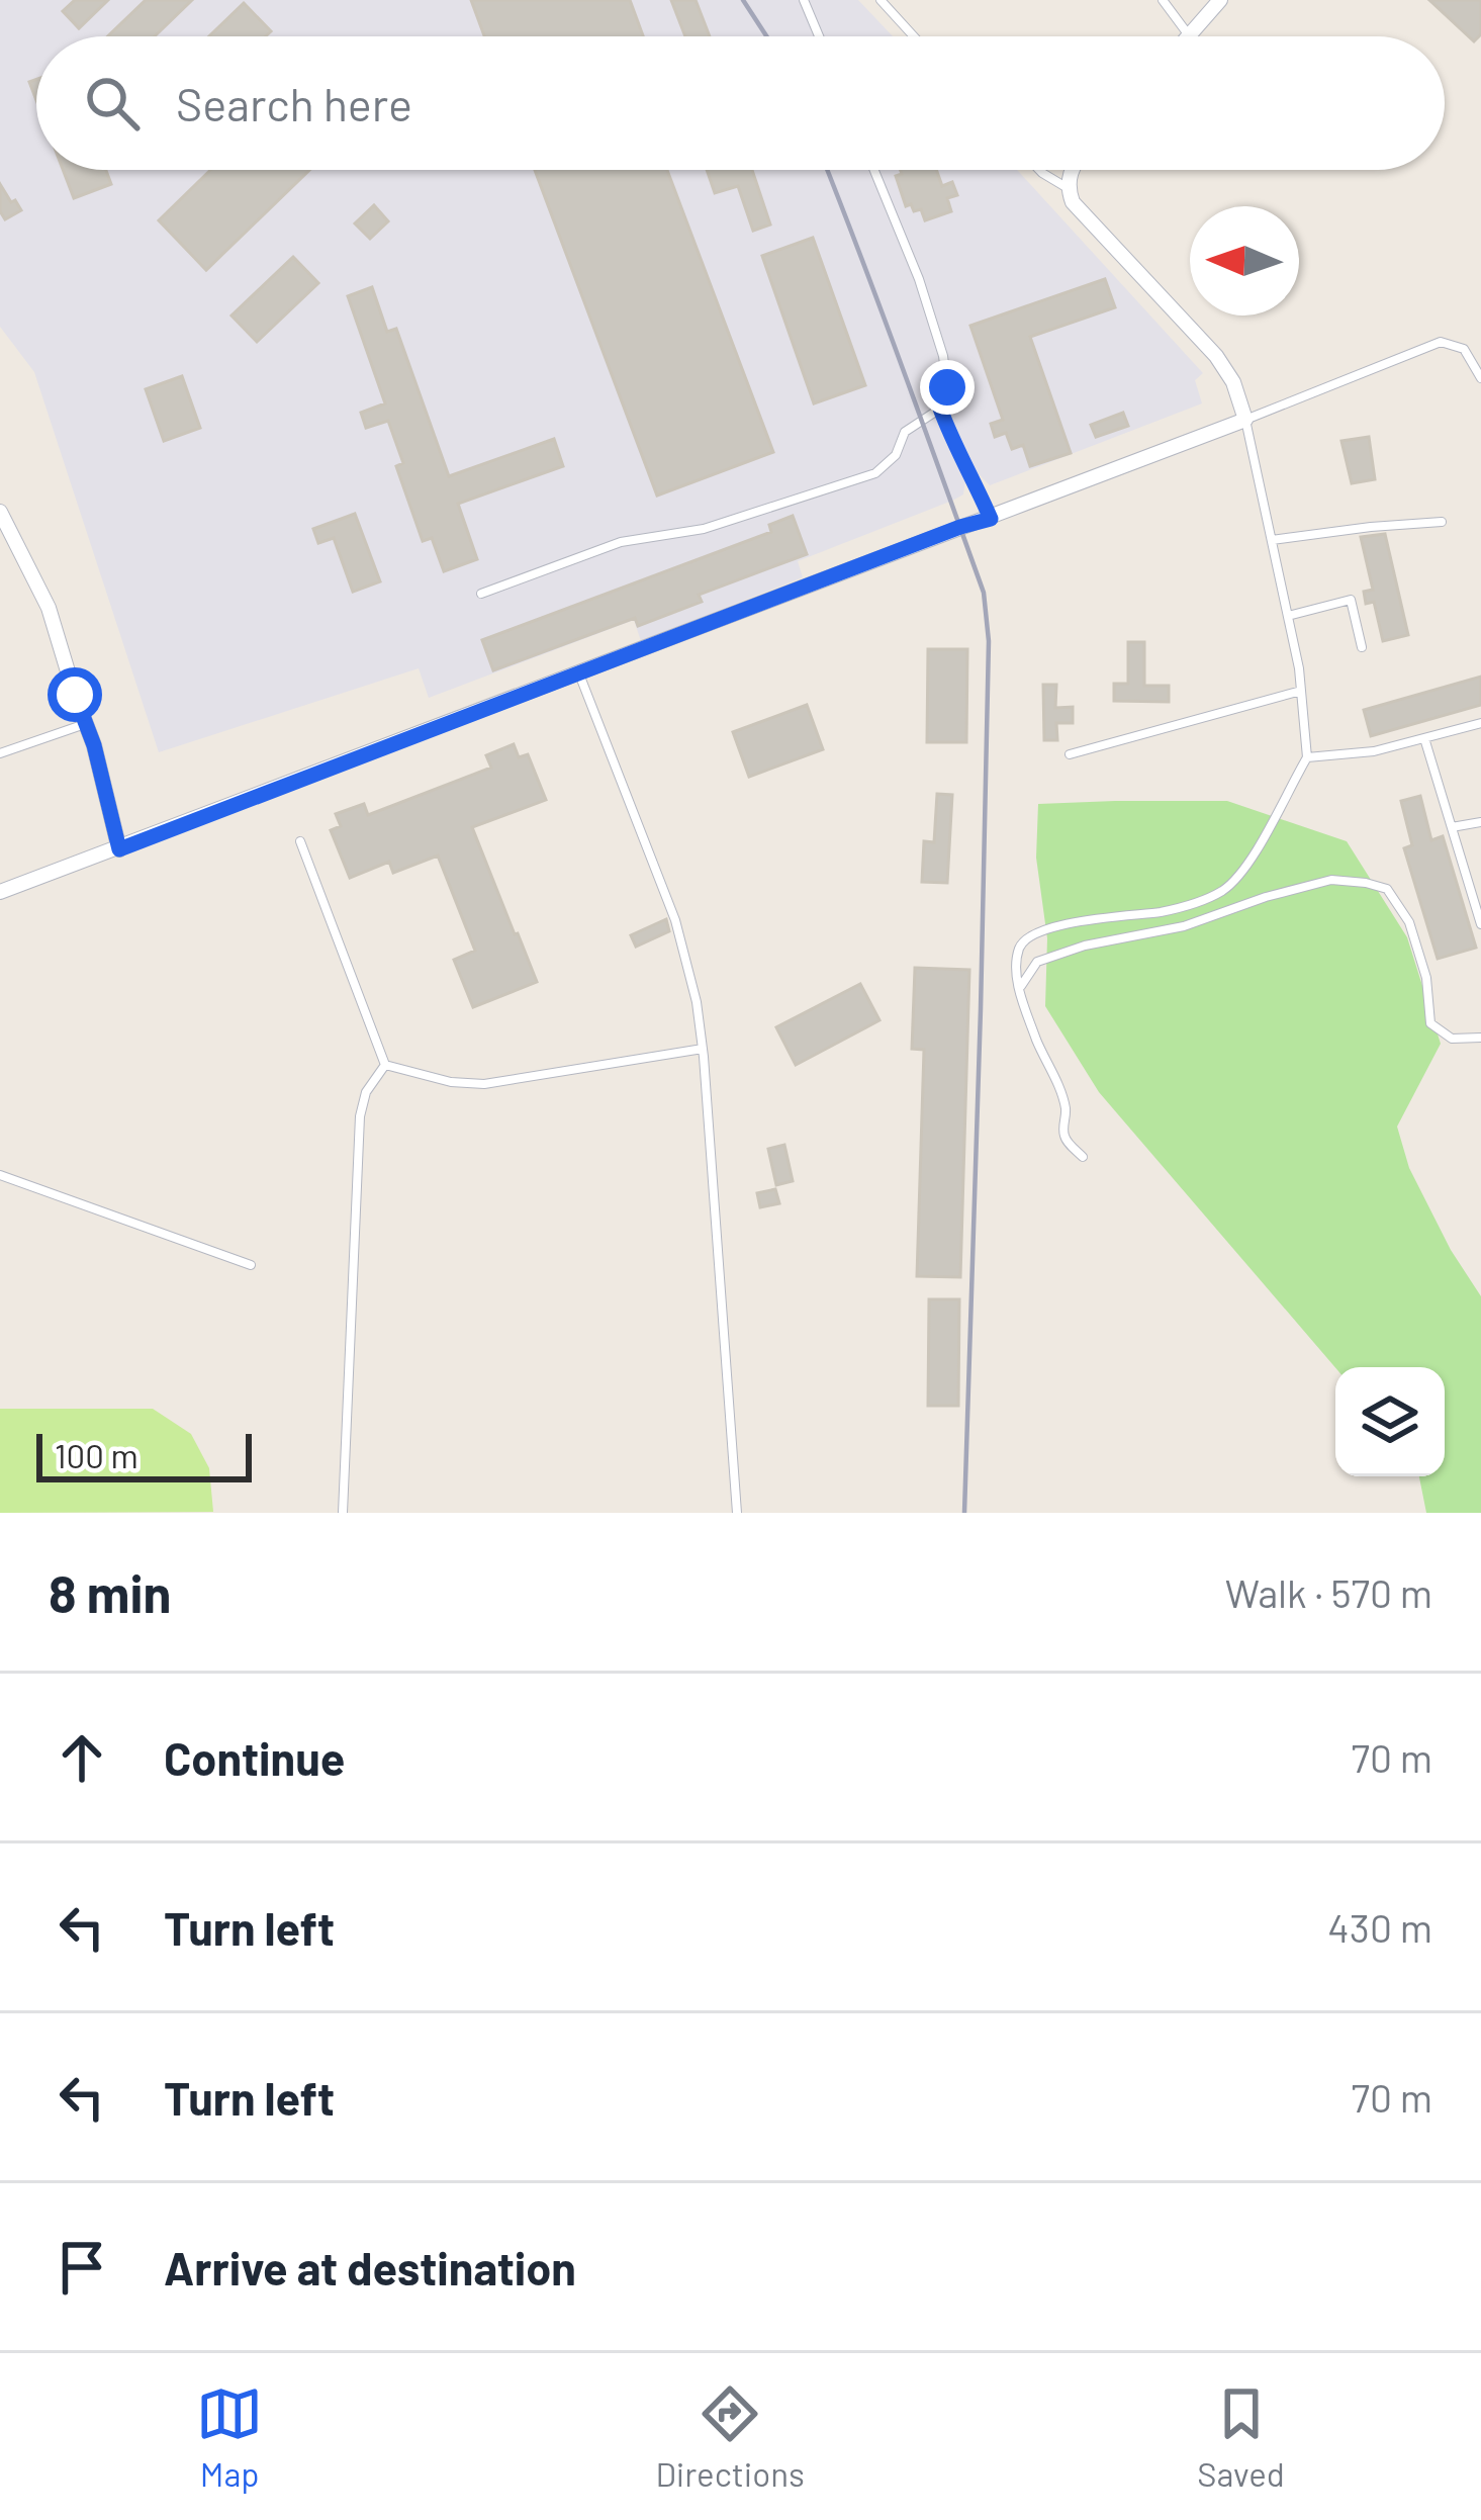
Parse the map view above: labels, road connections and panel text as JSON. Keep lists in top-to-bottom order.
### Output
{
  "scale_bar": "100 m",
  "north": "left",
  "page": {
    "search": "Search here",
    "scale": "100 m",
    "heading": ["8 min", "Walk · 570 m"],
    "list": [
      ["Continue", "70 m"],
      ["Turn left", "430 m"],
      ["Turn left", "70 m"],
      "Arrive at destination"
    ],
    "nav": ["Map", "Directions", "Saved"]
  }
}
